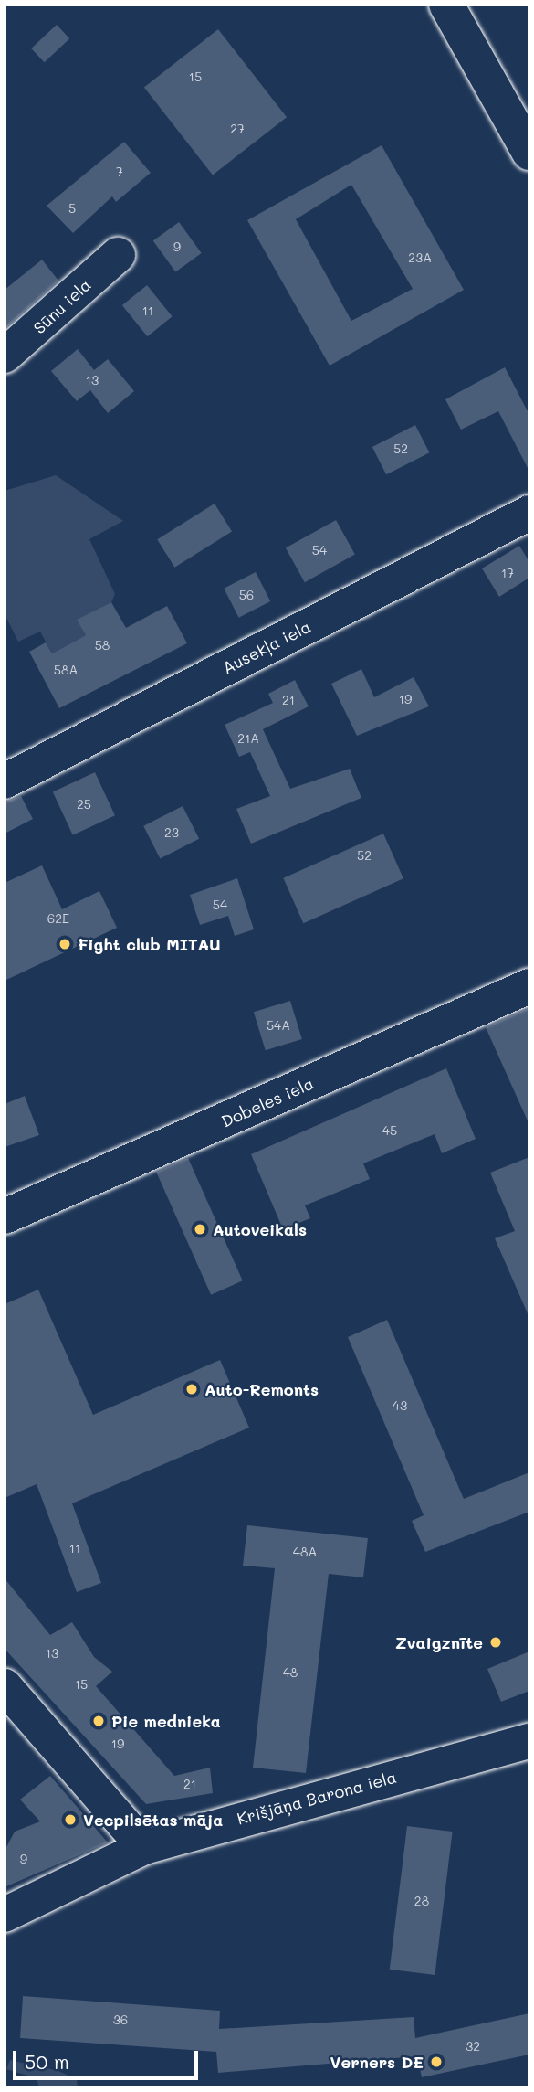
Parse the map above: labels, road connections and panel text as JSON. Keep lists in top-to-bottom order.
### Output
{
  "streets": {
    "street": [
      "Sūnu iela",
      "Ausekļa iela",
      "Dobeles iela",
      "Krišjāņa Barona iela"
    ]
  },
  "places": [
    "Fight club MITAU",
    "Autoveikals",
    "Auto-Remonts",
    "Zvaigznīte",
    "Pie mednieka",
    "Vecpilsētas māja",
    "Verners DE"
  ],
  "house_numbers": [
    "15",
    "27",
    "7",
    "5",
    "9",
    "23A",
    "11",
    "13",
    "52",
    "54",
    "17",
    "56",
    "58",
    "58A",
    "19",
    "21",
    "21A",
    "25",
    "23",
    "52",
    "54",
    "62E",
    "54A",
    "45",
    "43",
    "11",
    "48A",
    "13",
    "48",
    "15",
    "19",
    "21",
    "9",
    "28",
    "36",
    "32"
  ],
  "scale_bar": "50 m"
}
